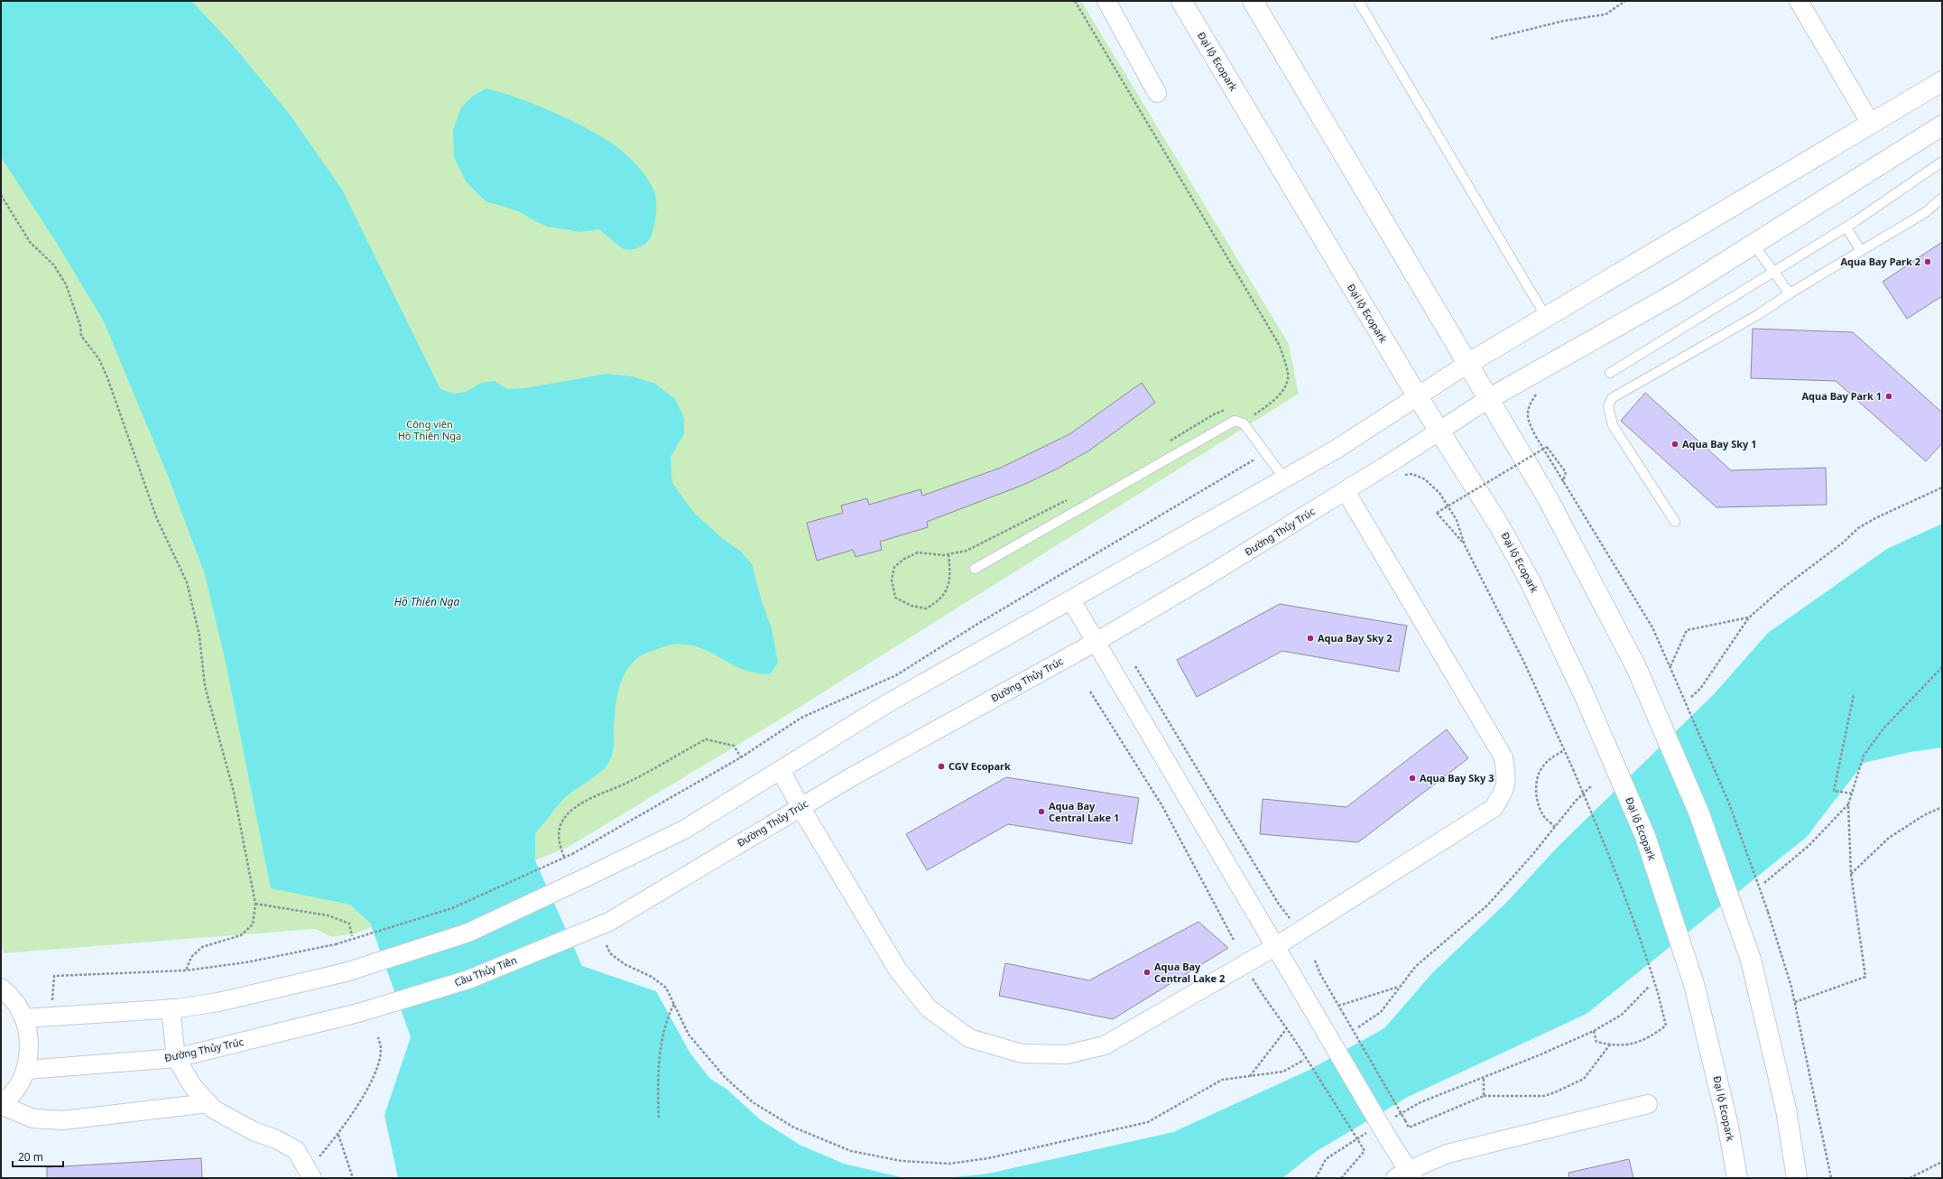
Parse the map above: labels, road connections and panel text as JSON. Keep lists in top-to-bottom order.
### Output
{
  "streets": {
    "main road": ["Đại lộ Ecopark"],
    "street": ["Đường Thủy Trúc", "Cầu Thủy Tiên"]
  },
  "crossings": [
    ["Đại lộ Ecopark", "Đường Thủy Trúc"],
    ["Đường Thủy Trúc", "Cầu Thủy Tiên"]
  ],
  "water": ["Hồ Thiên Nga"],
  "parks": ["Công viên Hồ Thiên Nga"],
  "places": [
    "Aqua Bay Park 2",
    "Aqua Bay Park 1",
    "Aqua Bay Sky 1",
    "Aqua Bay Sky 2",
    "CGV Ecopark",
    "Aqua Bay Sky 3",
    "Aqua Bay Central Lake 1",
    "Aqua Bay Central Lake 2"
  ],
  "scale_bar": "20 m"
}
